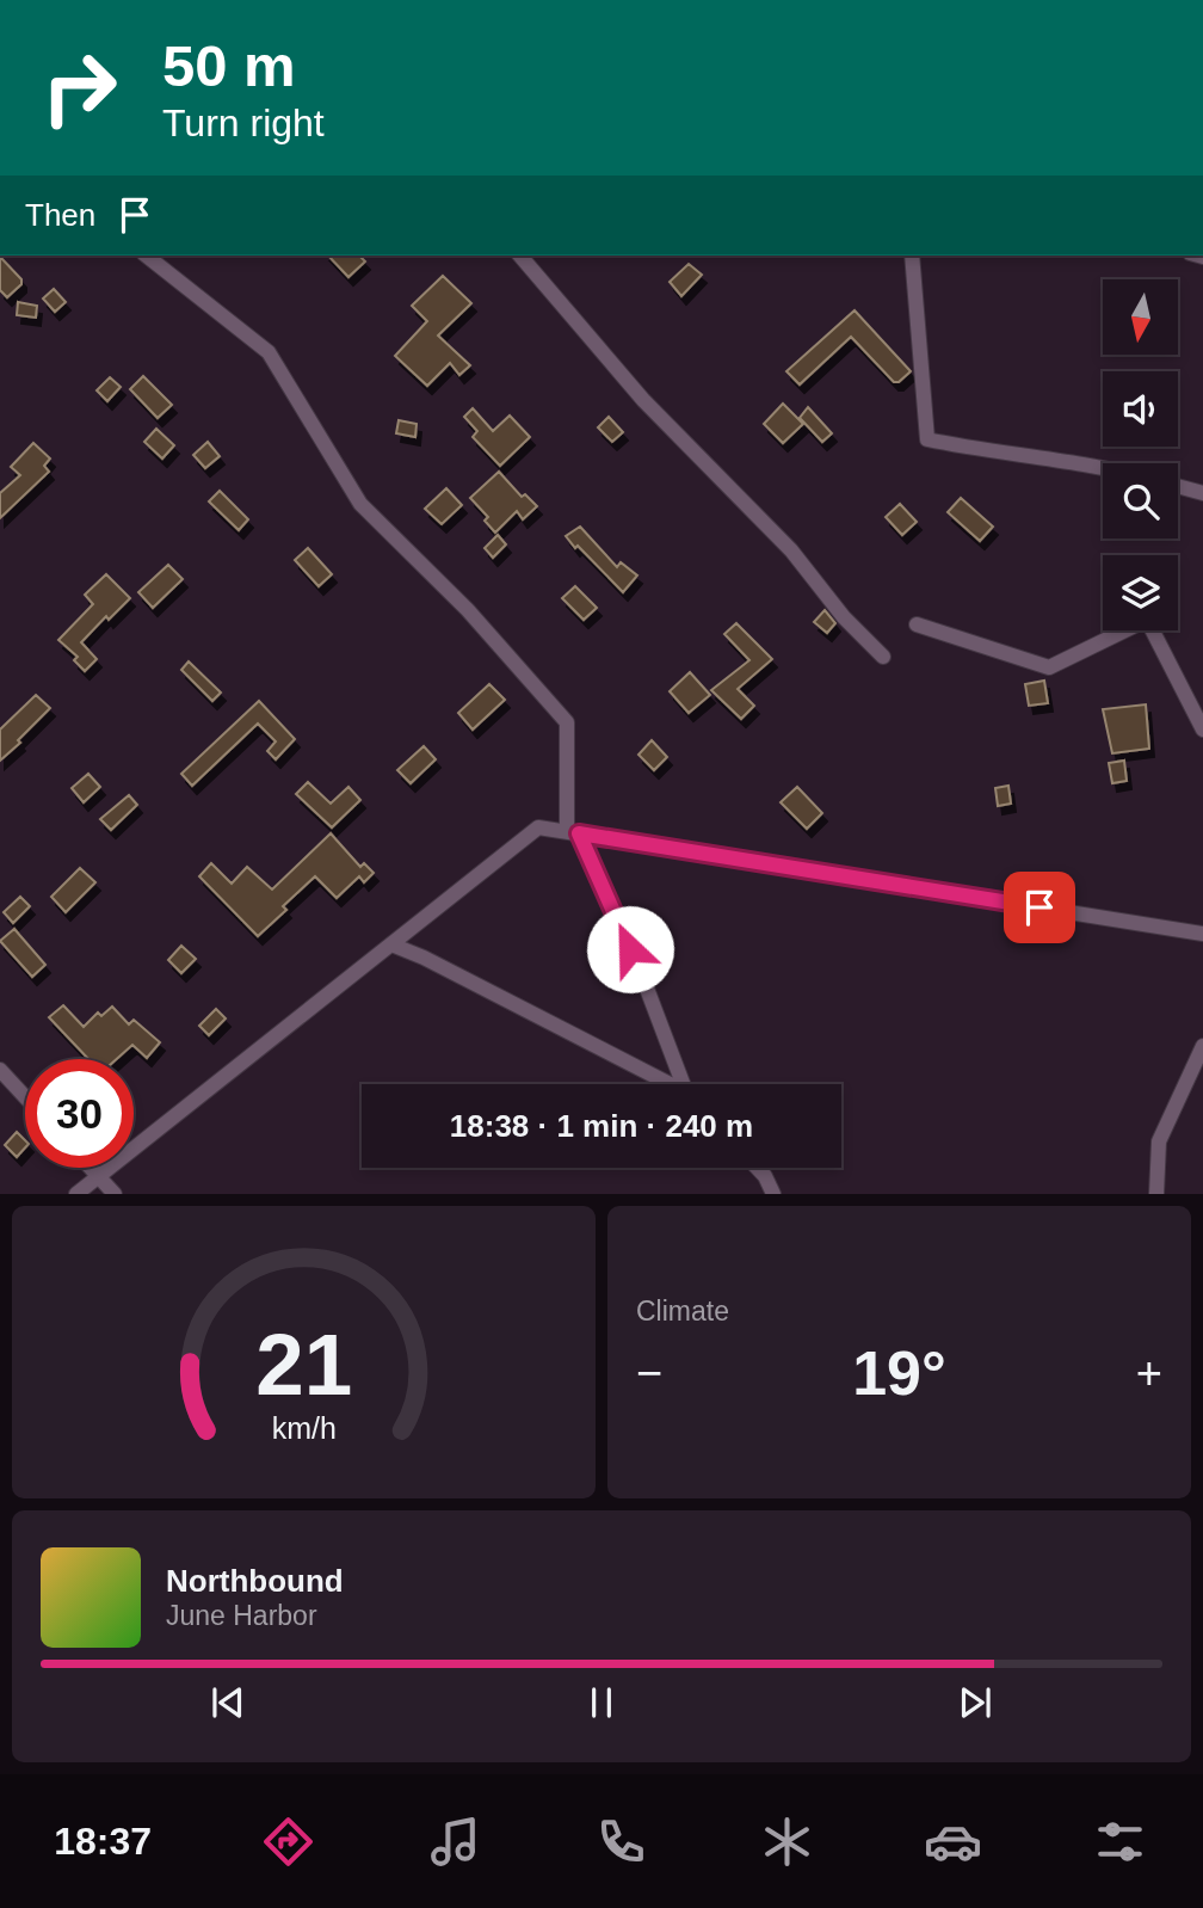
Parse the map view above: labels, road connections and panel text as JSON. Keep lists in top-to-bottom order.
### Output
{
  "north": "bottom",
  "page": {
    "turn": ["50 m", "Turn right"],
    "then": "Then",
    "limit": "30",
    "trip": "18:38 · 1 min · 240 m",
    "tile": "Climate",
    "heat": ["−", "19°", "+"],
    "song": ["Northbound", "June Harbor"],
    "tabs": "18:37",
    "gauge": ["21", "km/h"]
  }
}
